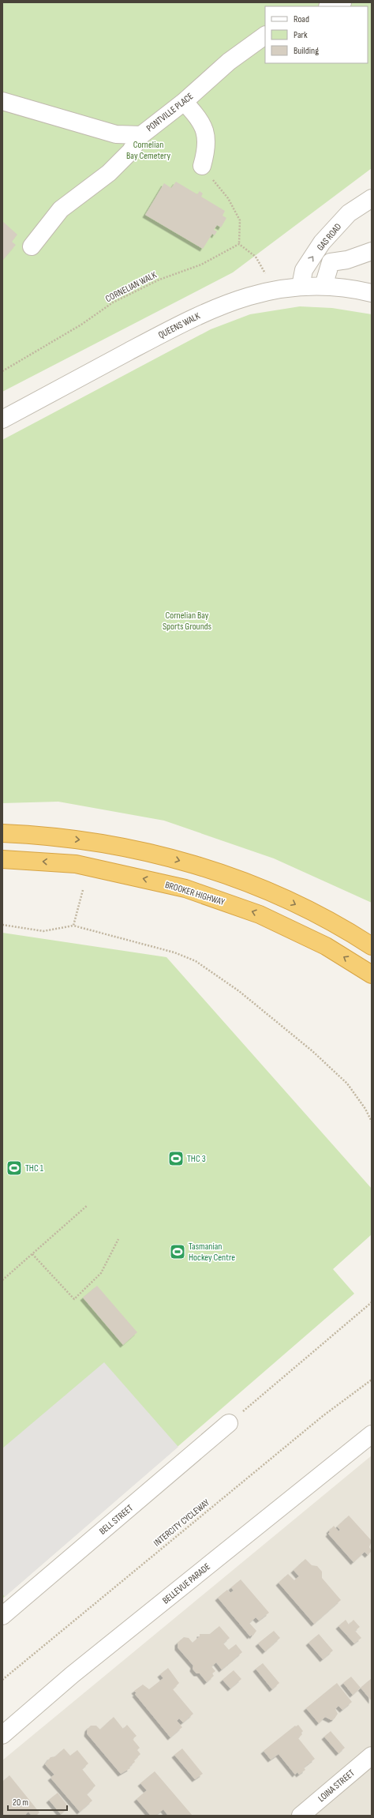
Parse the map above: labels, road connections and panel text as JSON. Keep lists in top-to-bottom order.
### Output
{
  "streets": {
    "highway": ["BROOKER HIGHWAY"],
    "street": [
      "PONTVILLE PLACE",
      "GAS ROAD",
      "QUEENS WALK",
      "BELL STREET",
      "BELLEVUE PARADE",
      "LOINA STREET"
    ],
    "path": ["CORNELIAN WALK", "INTERCITY CYCLEWAY"]
  },
  "crossings": [
    ["GAS ROAD", "QUEENS WALK"]
  ],
  "one_way": ["GAS ROAD"],
  "parks": ["Cornelian Bay Cemetery", "Cornelian Bay Sports Grounds"],
  "places": {
    "sports": ["THC 3", "THC 1", "Tasmanian Hockey Centre"]
  },
  "legend": ["Road", "Park", "Building"],
  "scale_bar": "20 m"
}
